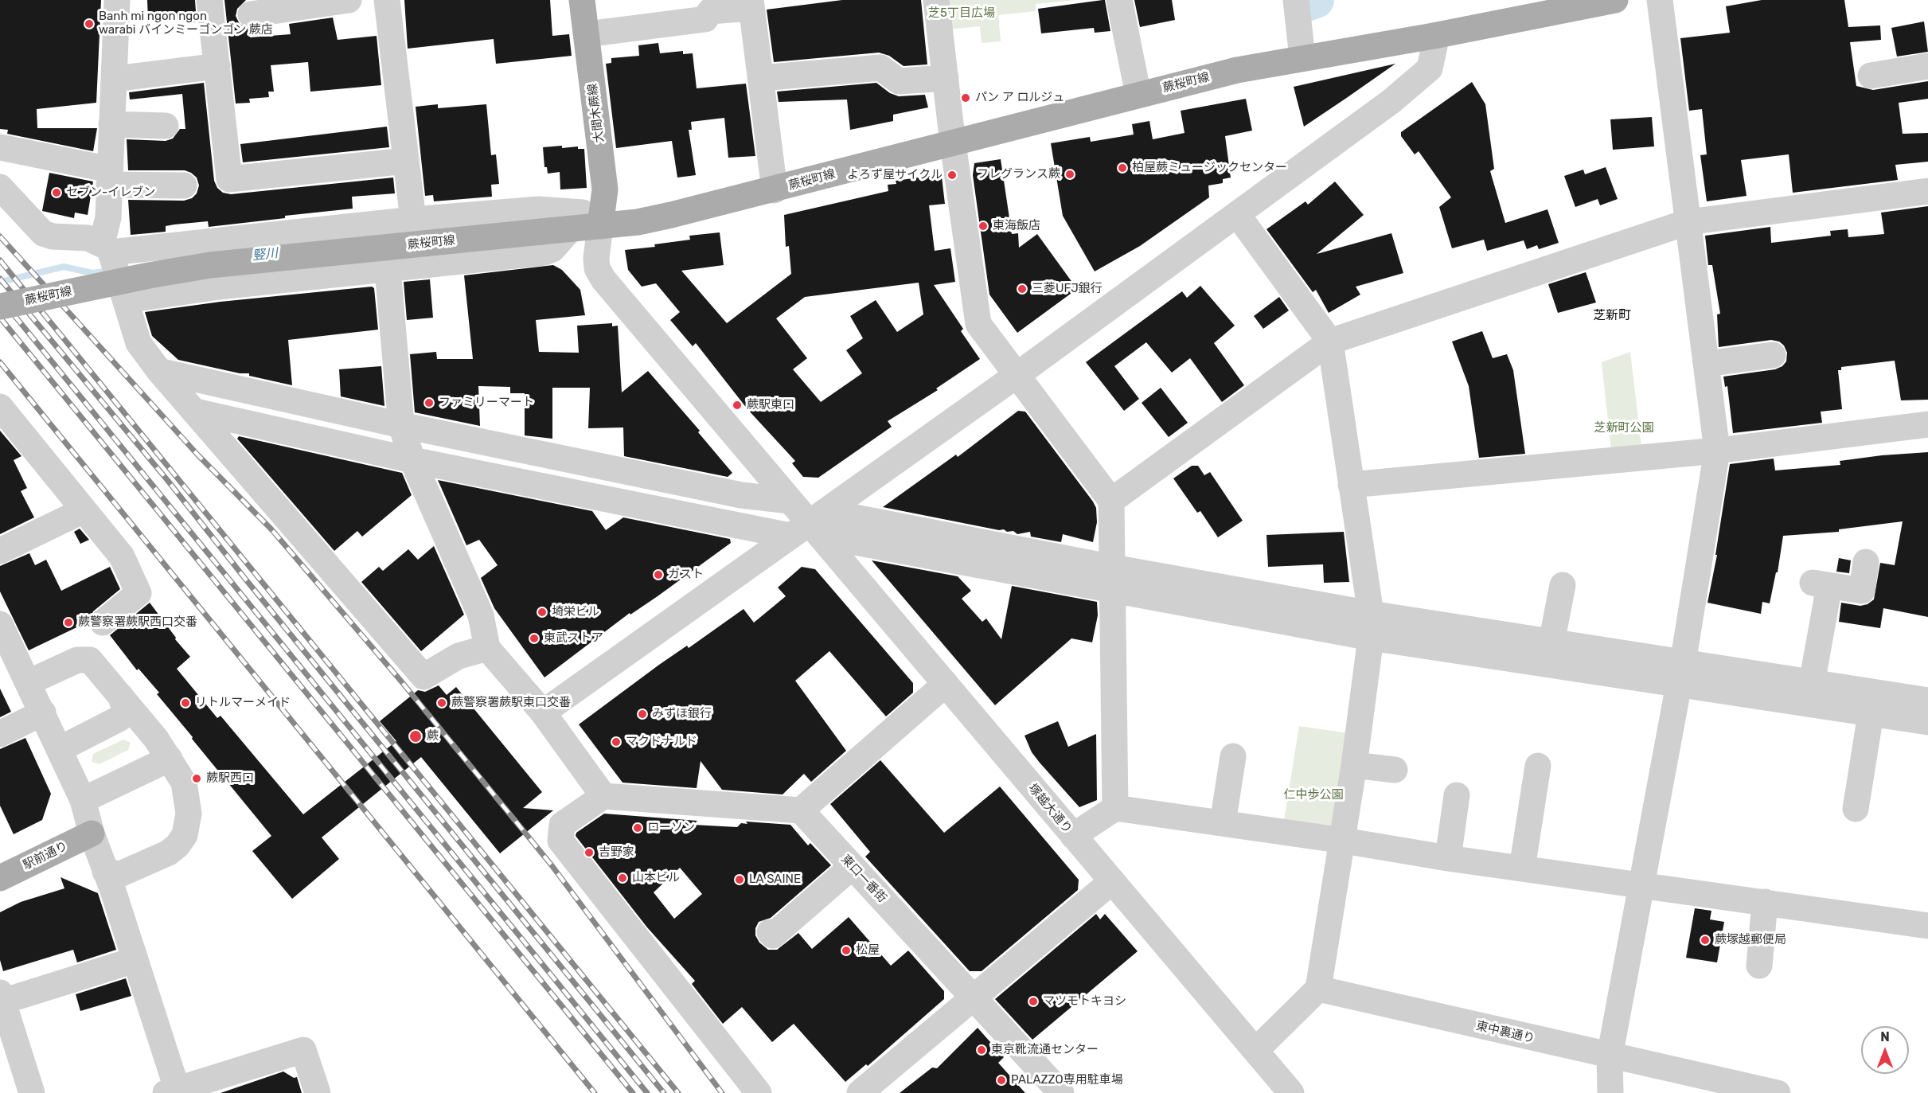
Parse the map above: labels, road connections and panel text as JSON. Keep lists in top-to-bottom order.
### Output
{
  "streets": {
    "main road": ["蕨桜町線", "大間木蕨線", "駅前通り"],
    "street": ["塚越大通り", "東口一番街", "東中裏通り"]
  },
  "crossings": [
    ["蕨桜町線", "大間木蕨線"],
    ["蕨桜町線", "塚越大通り"],
    ["大間木蕨線", "塚越大通り"]
  ],
  "districts": ["芝新町"],
  "water": ["竪川"],
  "parks": ["芝5丁目広場", "芝新町公園", "仁中歩公園"],
  "places": [
    "Banh mi ngon ngon warabi バインミーゴンゴン 蕨店",
    "パン ア ロルジュ",
    "柏屋蕨ミュージックセンター",
    "フレグランス蕨",
    "よろず屋サイクル",
    "セブン-イレブン",
    "東海飯店",
    "三菱UFJ銀行",
    "ファミリーマート",
    "蕨駅東口",
    "ガスト",
    "埼栄ビル",
    "蕨警察署蕨駅西口交番",
    "東武ストア",
    "リトルマーメイド",
    "蕨警察署蕨駅東口交番",
    "みずほ銀行",
    "蕨",
    "マクドナルド",
    "蕨駅西口",
    "ローソン",
    "吉野家",
    "山本ビル",
    "LA SAINE",
    "蕨塚越郵便局",
    "松屋",
    "マツモトキヨシ",
    "東京靴流通センター",
    "PALAZZO専用駐車場"
  ],
  "north": "top"
}
